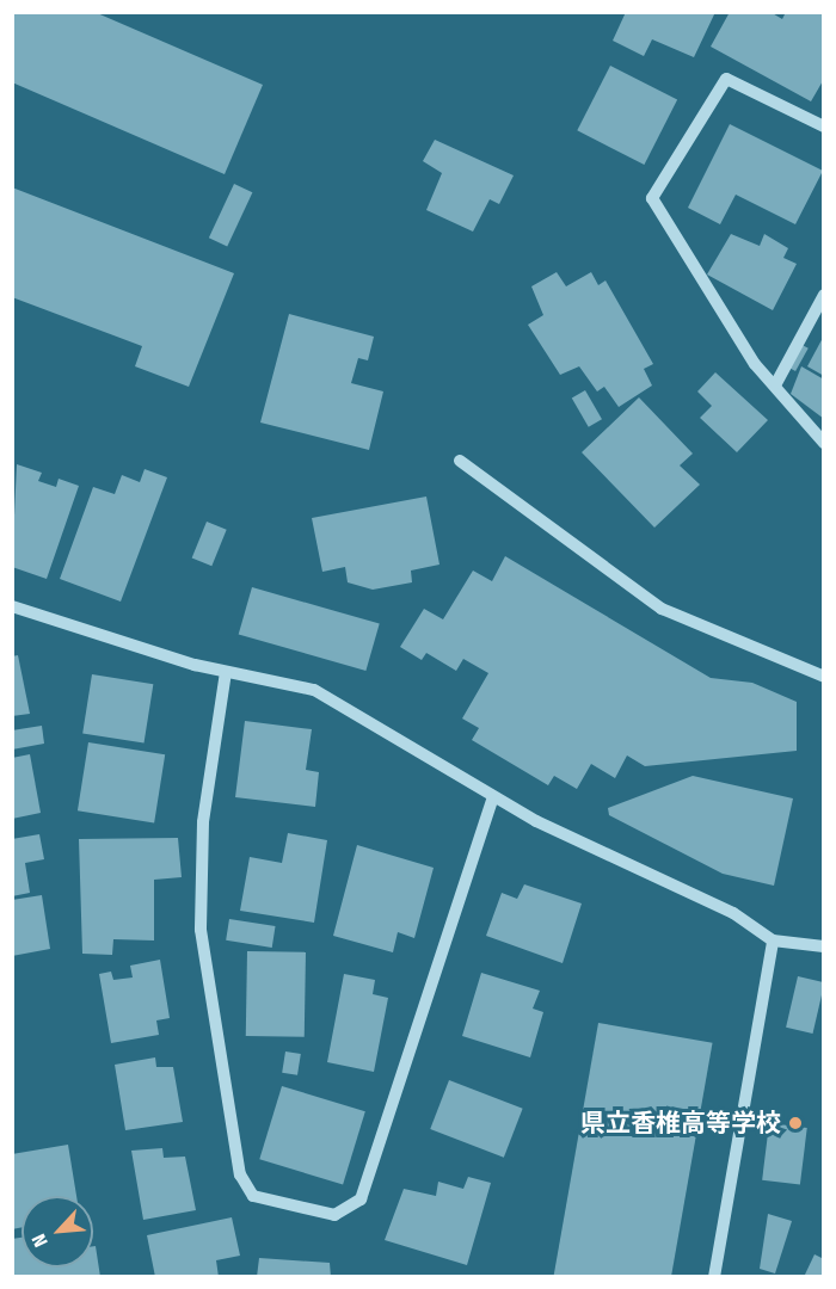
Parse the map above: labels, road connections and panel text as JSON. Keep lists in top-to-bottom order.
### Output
{
  "places": ["県立香椎高等学校"],
  "north": "bottom left"
}
